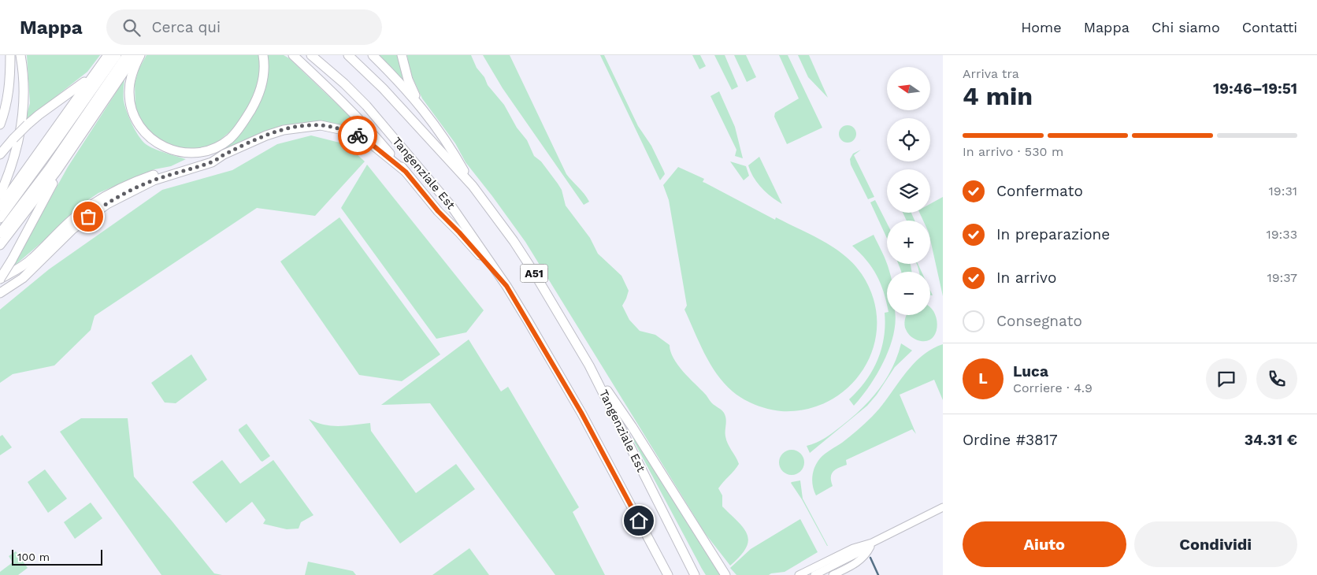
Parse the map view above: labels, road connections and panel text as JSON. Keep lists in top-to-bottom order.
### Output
{
  "streets": {
    "highway": ["Tangenziale Est", "A51"]
  },
  "scale_bar": "100 m",
  "north": "left",
  "page": {
    "header": "Mappa",
    "search": "Cerca qui",
    "nav": [
      "Home",
      "Mappa",
      "Chi siamo",
      "Contatti"
    ],
    "heading": ["4 min", "Arriva tra", "19:46–19:51"],
    "panel": [
      "Luca",
      "Corriere · 4.9",
      "Ordine #3817",
      "34.31 €"
    ],
    "map_buttons": ["+", "−"],
    "bar": "In arrivo · 530 m",
    "list": [
      ["Confermato", "19:31"],
      ["In preparazione", "19:33"],
      ["In arrivo", "19:37"],
      "Consegnato"
    ],
    "round": "L",
    "buttons": ["Aiuto", "Condividi"],
    "scale": "100 m"
  }
}
